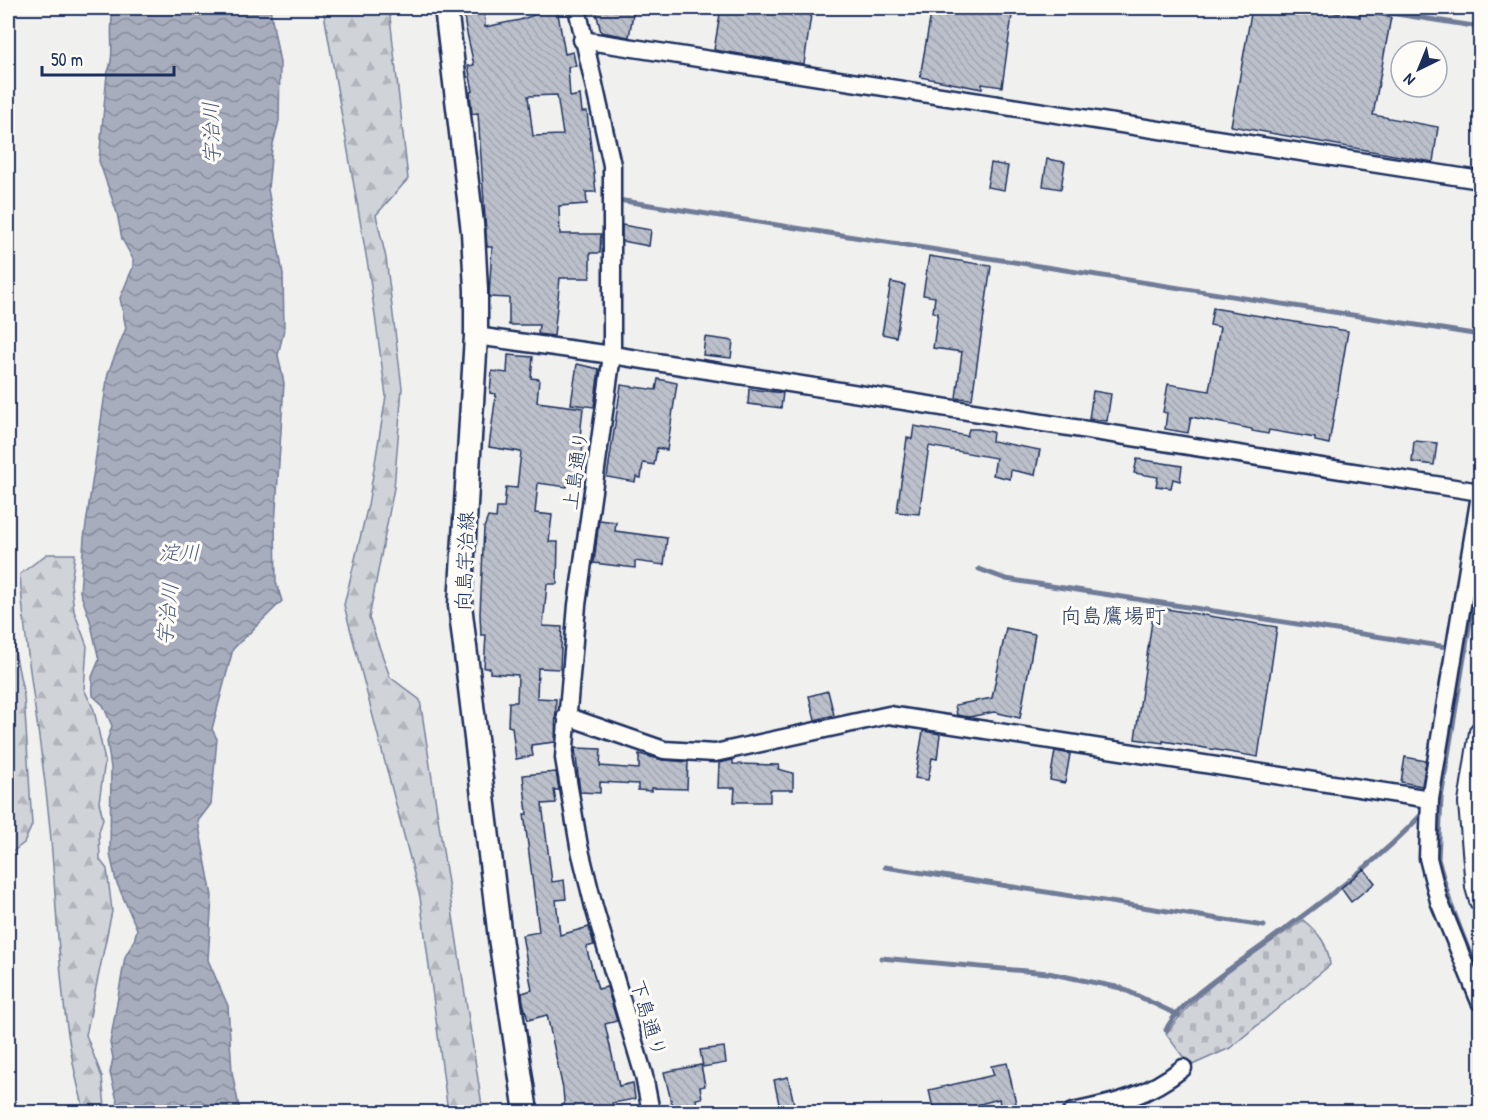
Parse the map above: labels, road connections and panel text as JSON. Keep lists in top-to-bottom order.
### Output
{
  "streets": {
    "main road": ["向島宇治線"],
    "street": ["上島通り", "下島通り"]
  },
  "crossings": [
    ["上島通り", "下島通り"]
  ],
  "districts": ["向島鷹場町"],
  "water": ["宇治川", "淀川"],
  "scale_bar": "50 m",
  "north": "bottom left"
}
